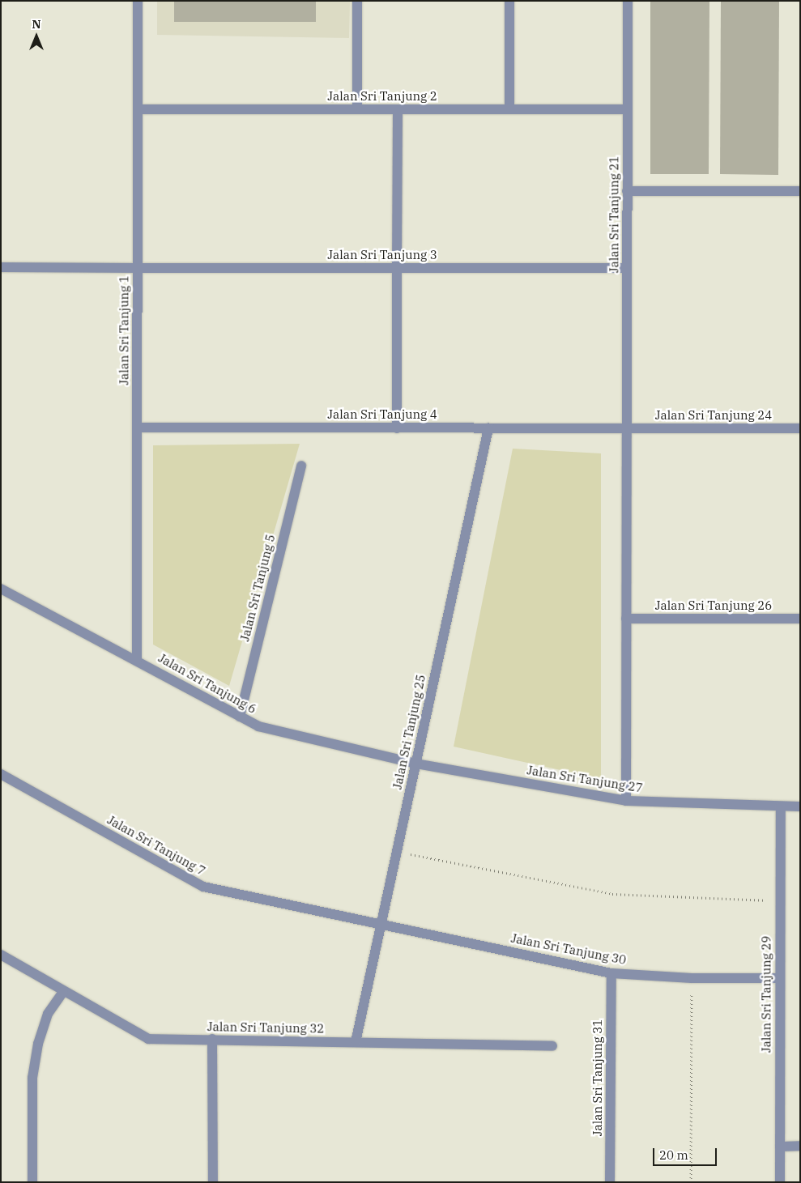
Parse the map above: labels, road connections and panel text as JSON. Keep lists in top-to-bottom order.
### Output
{
  "streets": {
    "street": [
      "Jalan Sri Tanjung 2",
      "Jalan Sri Tanjung 21",
      "Jalan Sri Tanjung 3",
      "Jalan Sri Tanjung 1",
      "Jalan Sri Tanjung 4",
      "Jalan Sri Tanjung 24",
      "Jalan Sri Tanjung 5",
      "Jalan Sri Tanjung 26",
      "Jalan Sri Tanjung 6",
      "Jalan Sri Tanjung 25",
      "Jalan Sri Tanjung 27",
      "Jalan Sri Tanjung 7",
      "Jalan Sri Tanjung 30",
      "Jalan Sri Tanjung 29",
      "Jalan Sri Tanjung 32",
      "Jalan Sri Tanjung 31"
    ]
  },
  "crossings": [
    ["Jalan Sri Tanjung 2", "Jalan Sri Tanjung 21"],
    ["Jalan Sri Tanjung 2", "Jalan Sri Tanjung 1"],
    ["Jalan Sri Tanjung 21", "Jalan Sri Tanjung 3"],
    ["Jalan Sri Tanjung 21", "Jalan Sri Tanjung 4"],
    ["Jalan Sri Tanjung 21", "Jalan Sri Tanjung 24"],
    ["Jalan Sri Tanjung 21", "Jalan Sri Tanjung 26"],
    ["Jalan Sri Tanjung 21", "Jalan Sri Tanjung 27"],
    ["Jalan Sri Tanjung 3", "Jalan Sri Tanjung 1"],
    ["Jalan Sri Tanjung 1", "Jalan Sri Tanjung 4"],
    ["Jalan Sri Tanjung 1", "Jalan Sri Tanjung 6"],
    ["Jalan Sri Tanjung 4", "Jalan Sri Tanjung 24"],
    ["Jalan Sri Tanjung 4", "Jalan Sri Tanjung 25"],
    ["Jalan Sri Tanjung 5", "Jalan Sri Tanjung 6"],
    ["Jalan Sri Tanjung 6", "Jalan Sri Tanjung 25"],
    ["Jalan Sri Tanjung 6", "Jalan Sri Tanjung 27"],
    ["Jalan Sri Tanjung 25", "Jalan Sri Tanjung 27"],
    ["Jalan Sri Tanjung 25", "Jalan Sri Tanjung 7"],
    ["Jalan Sri Tanjung 25", "Jalan Sri Tanjung 30"],
    ["Jalan Sri Tanjung 25", "Jalan Sri Tanjung 32"],
    ["Jalan Sri Tanjung 27", "Jalan Sri Tanjung 29"],
    ["Jalan Sri Tanjung 7", "Jalan Sri Tanjung 30"],
    ["Jalan Sri Tanjung 30", "Jalan Sri Tanjung 29"],
    ["Jalan Sri Tanjung 30", "Jalan Sri Tanjung 31"]
  ],
  "scale_bar": "20 m",
  "north": "top"
}
